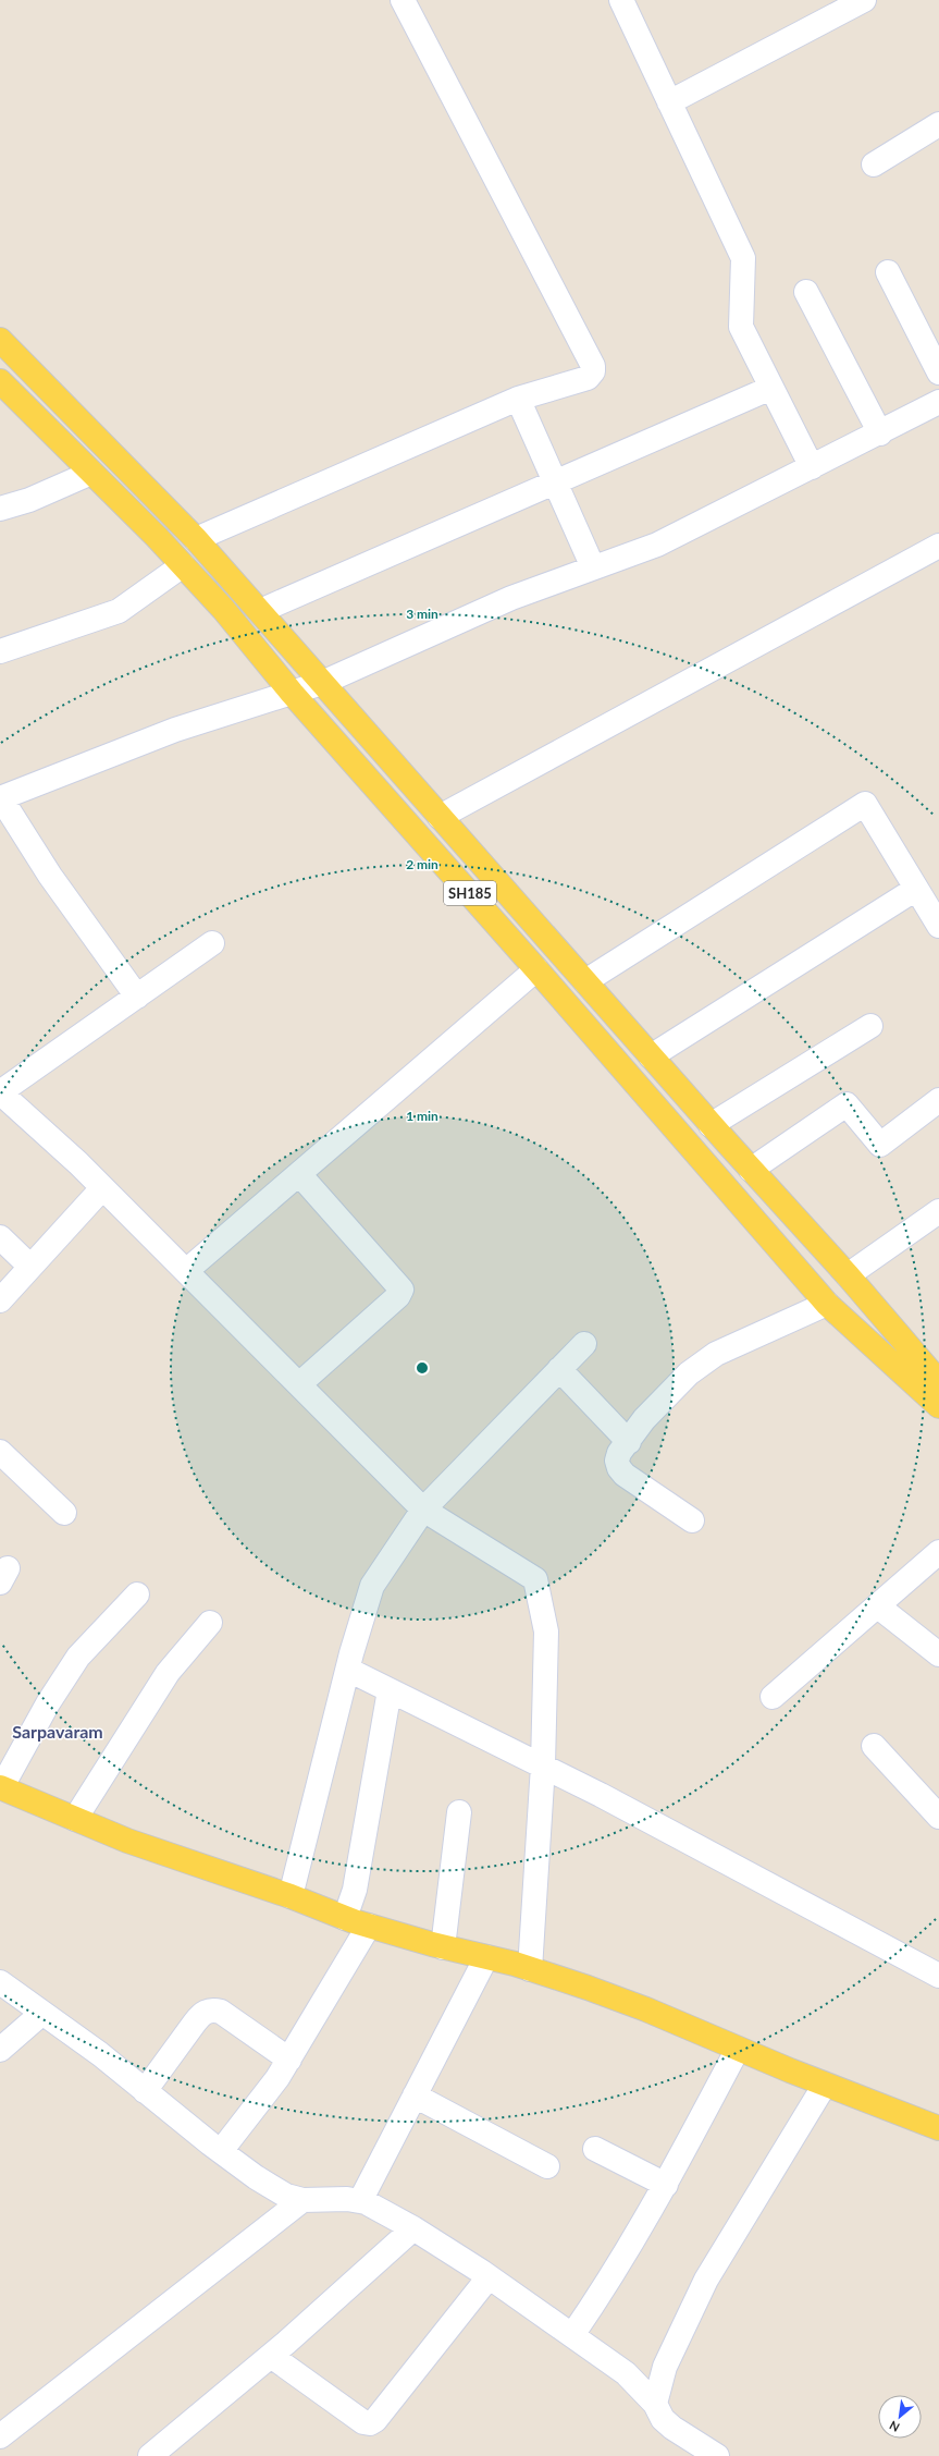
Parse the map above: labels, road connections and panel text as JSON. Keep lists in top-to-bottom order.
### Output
{
  "streets": {
    "main road": ["SH185"]
  },
  "districts": ["Sarpavaram"],
  "north": "bottom left",
  "rings": ["3 min", "2 min", "1 min"]
}
